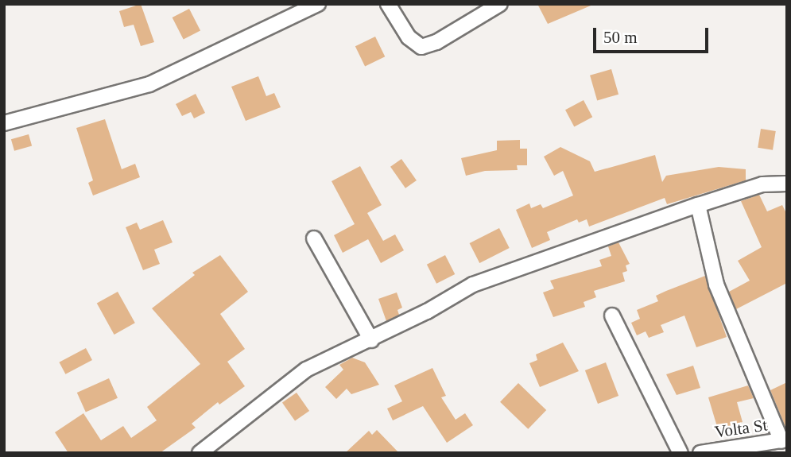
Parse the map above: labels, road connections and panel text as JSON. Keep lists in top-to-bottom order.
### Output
{
  "streets": {
    "street": ["Volta St"]
  },
  "scale_bar": "50 m"
}
